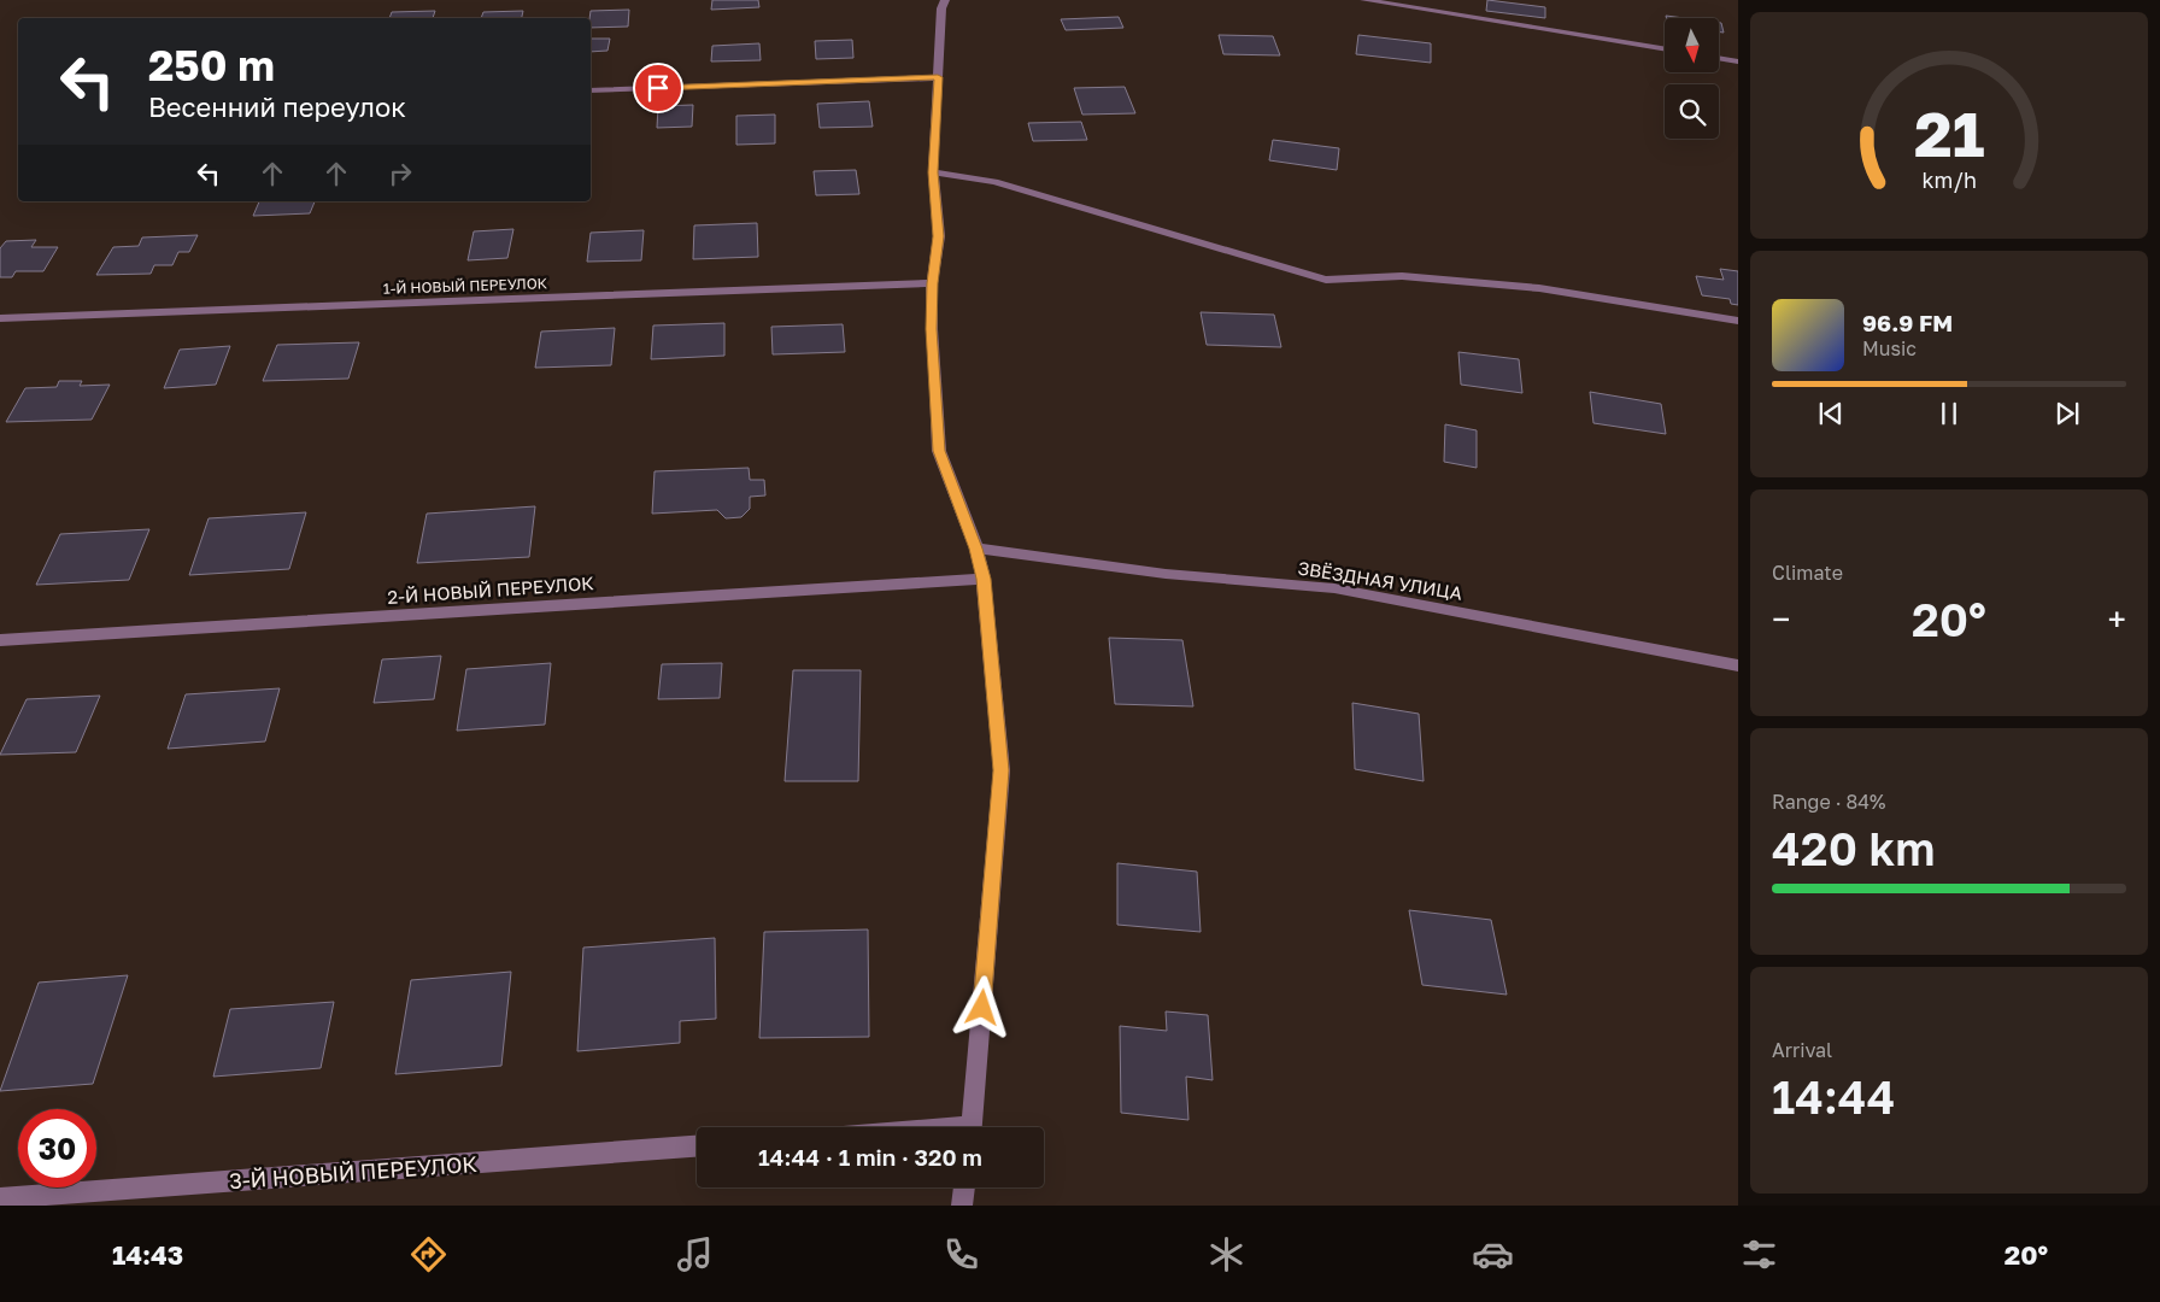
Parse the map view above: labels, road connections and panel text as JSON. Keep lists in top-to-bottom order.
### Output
{
  "streets": {
    "street": [
      "1-Й НОВЫЙ ПЕРЕУЛОК",
      "ЗВЁЗДНАЯ УЛИЦА",
      "2-Й НОВЫЙ ПЕРЕУЛОК",
      "3-Й НОВЫЙ ПЕРЕУЛОК"
    ]
  },
  "north": "bottom",
  "page": {
    "turn": ["250 m", "Весенний переулок"],
    "song": ["96.9 FM", "Music"],
    "tile": [
      "Climate",
      ["Range · 84%", "420 km"],
      ["Arrival", "14:44"]
    ],
    "heat": ["−", "20°", "+"],
    "limit": "30",
    "trip": "14:44 · 1 min · 320 m",
    "tabs": ["14:43", "20°"],
    "gauge": ["21", "km/h"]
  }
}
